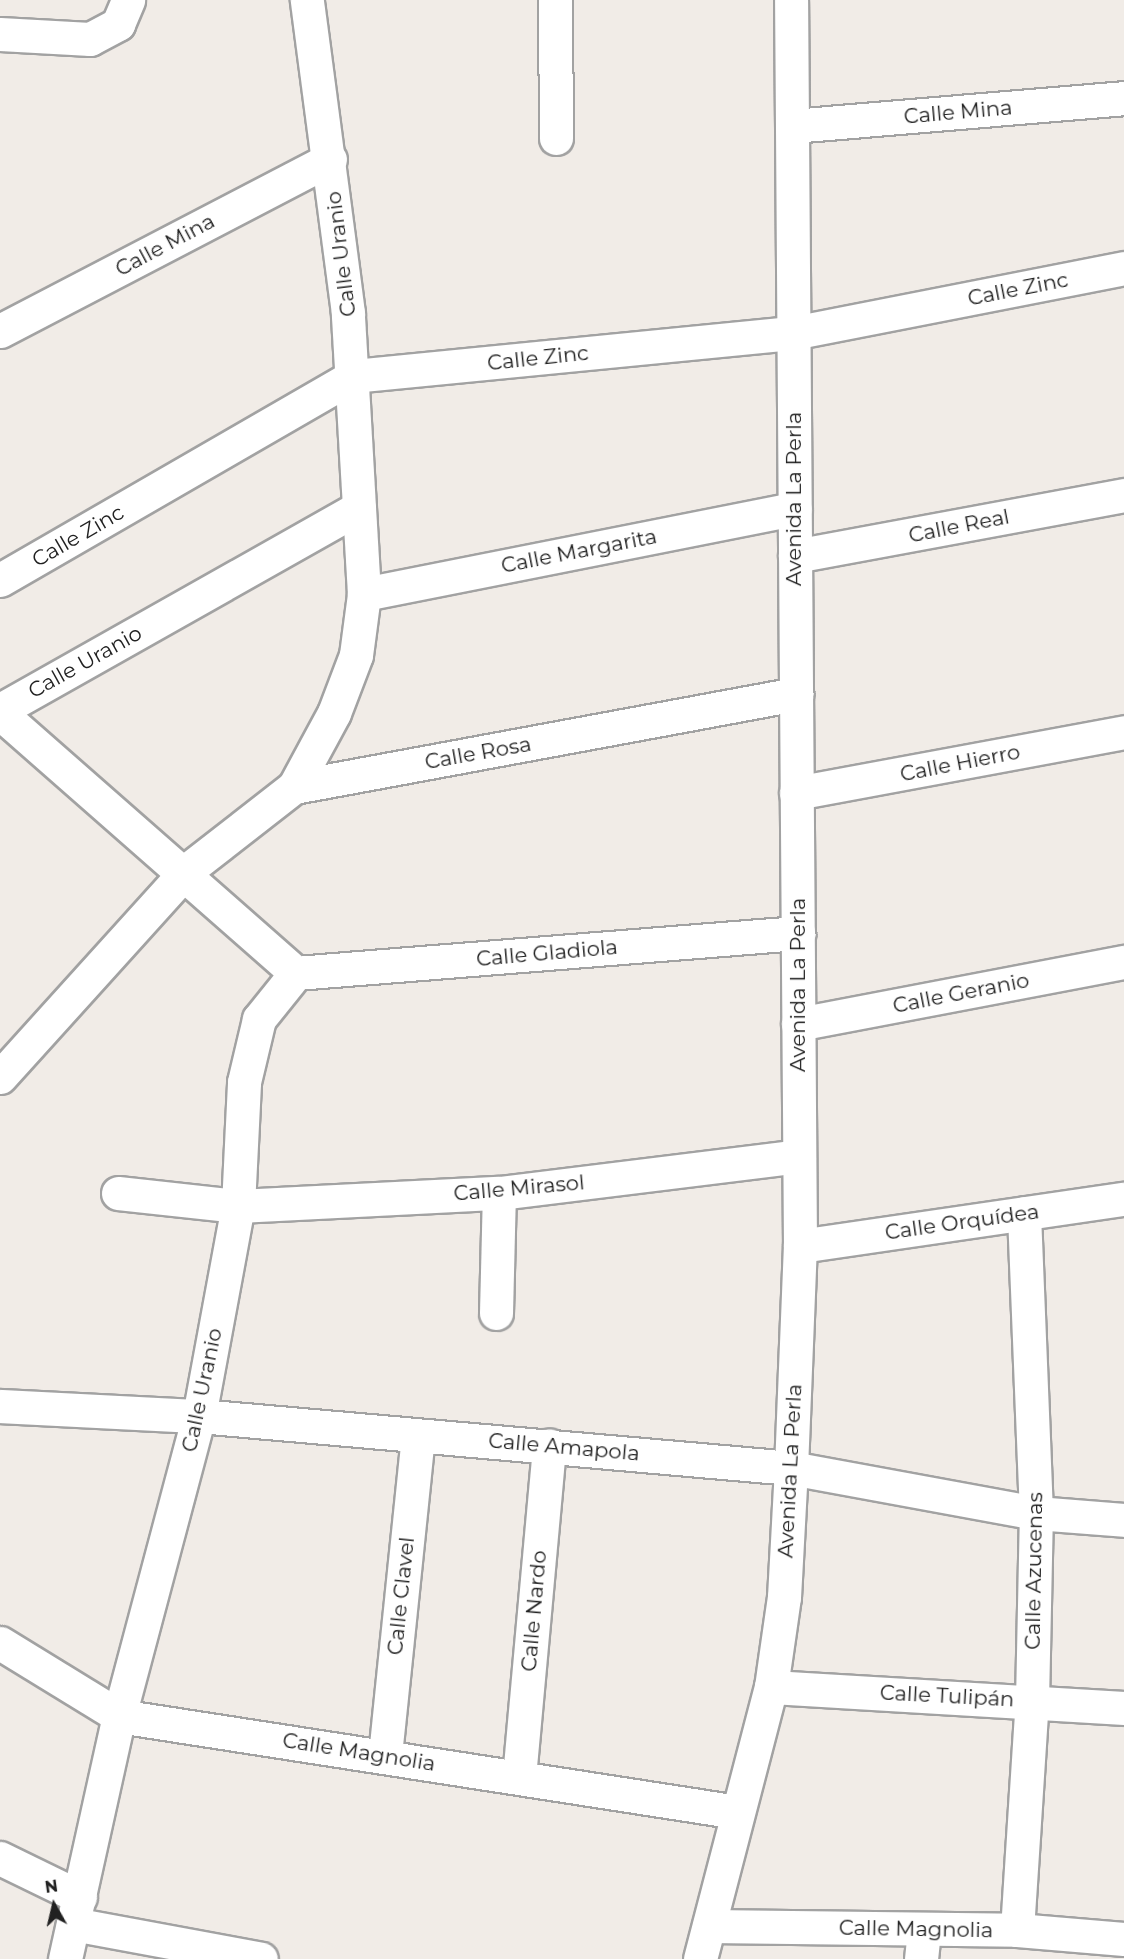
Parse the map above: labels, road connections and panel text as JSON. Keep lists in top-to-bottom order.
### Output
{
  "streets": {
    "street": [
      "Calle Mina",
      "Calle Uranio",
      "Calle Zinc",
      "Avenida La Perla",
      "Calle Real",
      "Calle Margarita",
      "Calle Rosa",
      "Calle Hierro",
      "Calle Gladiola",
      "Calle Geranio",
      "Calle Mirasol",
      "Calle Orquídea",
      "Calle Amapola",
      "Calle Azucenas",
      "Calle Clavel",
      "Calle Nardo",
      "Calle Tulipán",
      "Calle Magnolia"
    ]
  },
  "crossings": [
    ["Calle Mina", "Calle Uranio"],
    ["Calle Mina", "Avenida La Perla"],
    ["Calle Uranio", "Calle Zinc"],
    ["Calle Uranio", "Calle Margarita"],
    ["Calle Uranio", "Calle Rosa"],
    ["Calle Uranio", "Calle Gladiola"],
    ["Calle Uranio", "Calle Mirasol"],
    ["Calle Uranio", "Calle Amapola"],
    ["Calle Uranio", "Calle Magnolia"],
    ["Calle Zinc", "Avenida La Perla"],
    ["Avenida La Perla", "Calle Real"],
    ["Avenida La Perla", "Calle Margarita"],
    ["Avenida La Perla", "Calle Rosa"],
    ["Avenida La Perla", "Calle Hierro"],
    ["Avenida La Perla", "Calle Gladiola"],
    ["Avenida La Perla", "Calle Geranio"],
    ["Avenida La Perla", "Calle Mirasol"],
    ["Avenida La Perla", "Calle Orquídea"],
    ["Avenida La Perla", "Calle Amapola"],
    ["Avenida La Perla", "Calle Tulipán"],
    ["Avenida La Perla", "Calle Magnolia"],
    ["Calle Orquídea", "Calle Azucenas"],
    ["Calle Amapola", "Calle Azucenas"],
    ["Calle Amapola", "Calle Clavel"],
    ["Calle Amapola", "Calle Nardo"],
    ["Calle Azucenas", "Calle Tulipán"],
    ["Calle Azucenas", "Calle Magnolia"],
    ["Calle Clavel", "Calle Magnolia"],
    ["Calle Nardo", "Calle Magnolia"]
  ],
  "north": "top"
}
